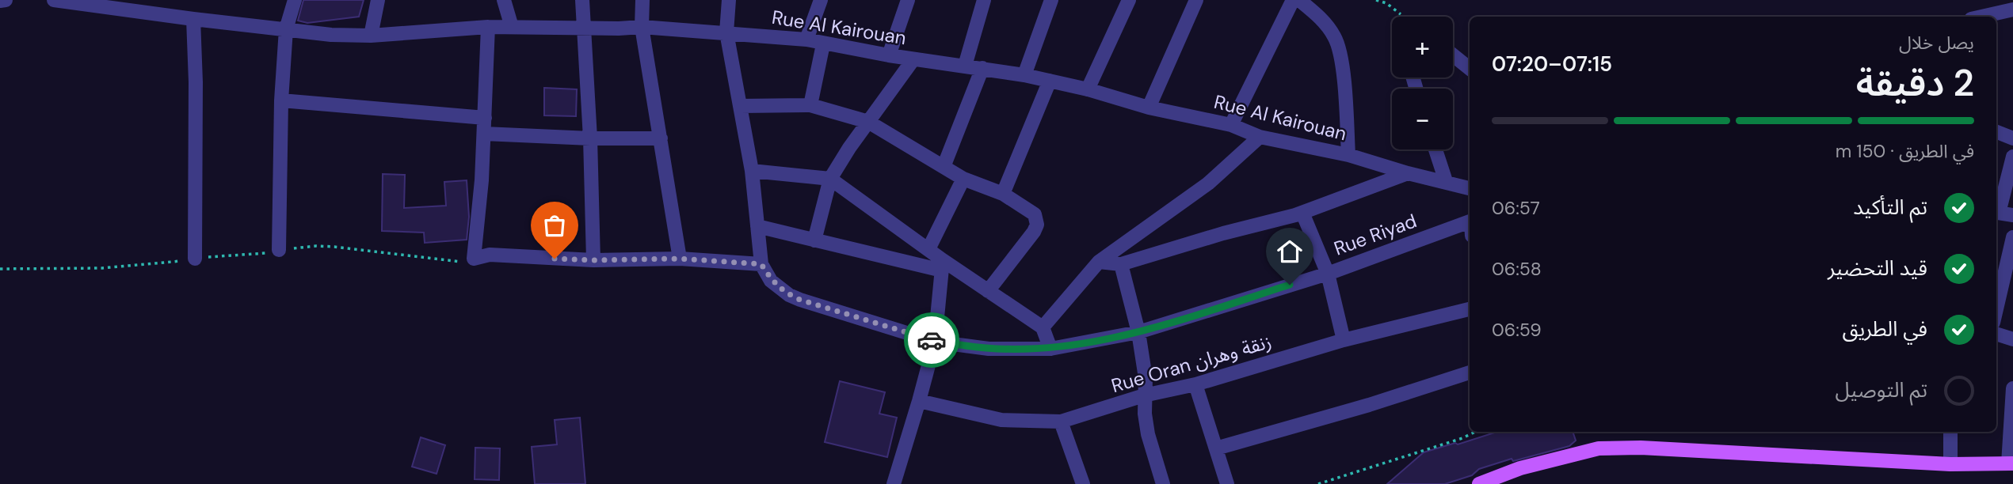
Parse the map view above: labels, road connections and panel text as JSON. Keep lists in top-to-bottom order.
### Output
{
  "streets": {
    "street": ["Rue Al Kairouan", "Rue Riyad", "Rue Oran زنقة وهران"]
  },
  "page": {
    "map_buttons": ["+", "−"],
    "heading": ["2 دقيقة", "يصل خلال", "07:15–07:20"],
    "bar": "في الطريق · 150 m",
    "list": [
      ["تم التأكيد", "06:57"],
      ["قيد التحضير", "06:58"],
      ["في الطريق", "06:59"],
      "تم التوصيل"
    ]
  }
}
